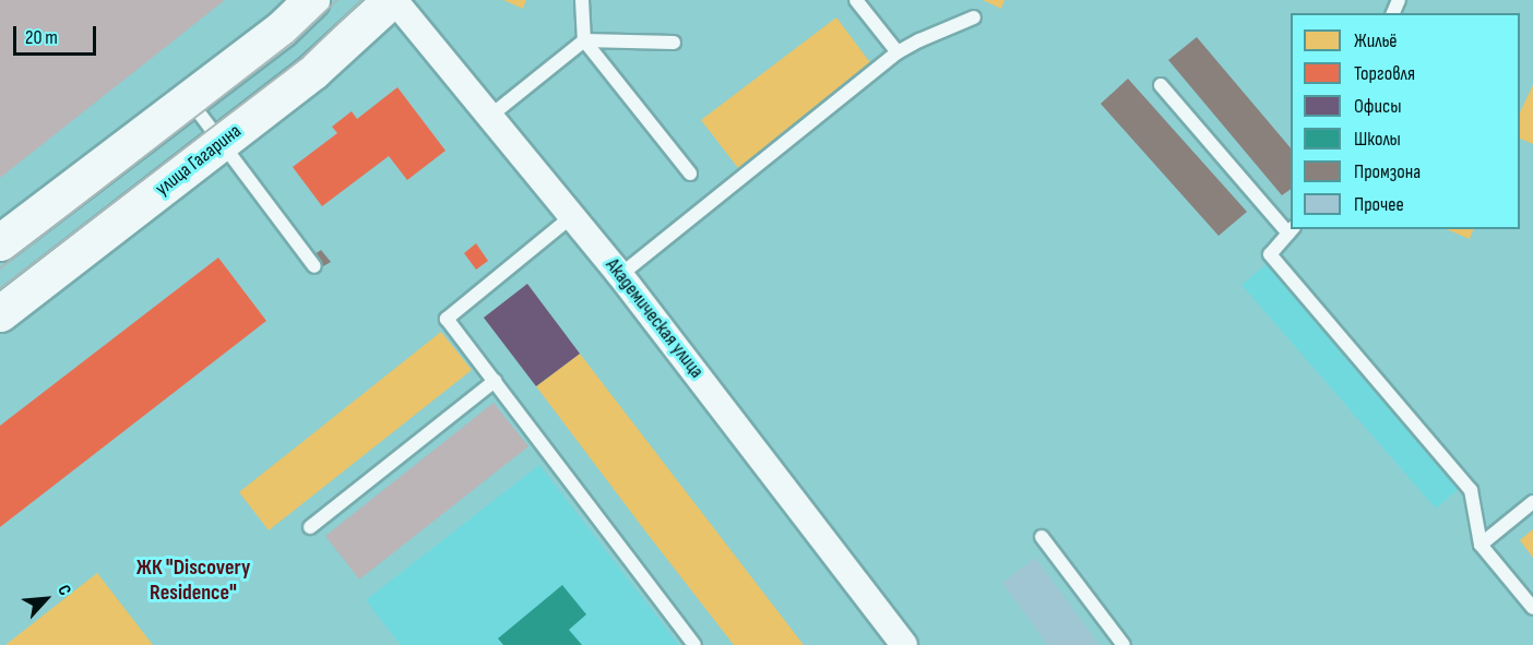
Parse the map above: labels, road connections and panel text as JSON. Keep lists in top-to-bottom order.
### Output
{
  "streets": {
    "main road": ["улица Гагарина"],
    "street": ["Академическая улица"]
  },
  "crossings": [
    ["улица Гагарина", "Академическая улица"]
  ],
  "districts": ["ЖК \"Discovery Residence\""],
  "legend": [
    "Жильё",
    "Торговля",
    "Офисы",
    "Школы",
    "Промзона",
    "Прочее"
  ],
  "scale_bar": "20 m",
  "north": "top right"
}
